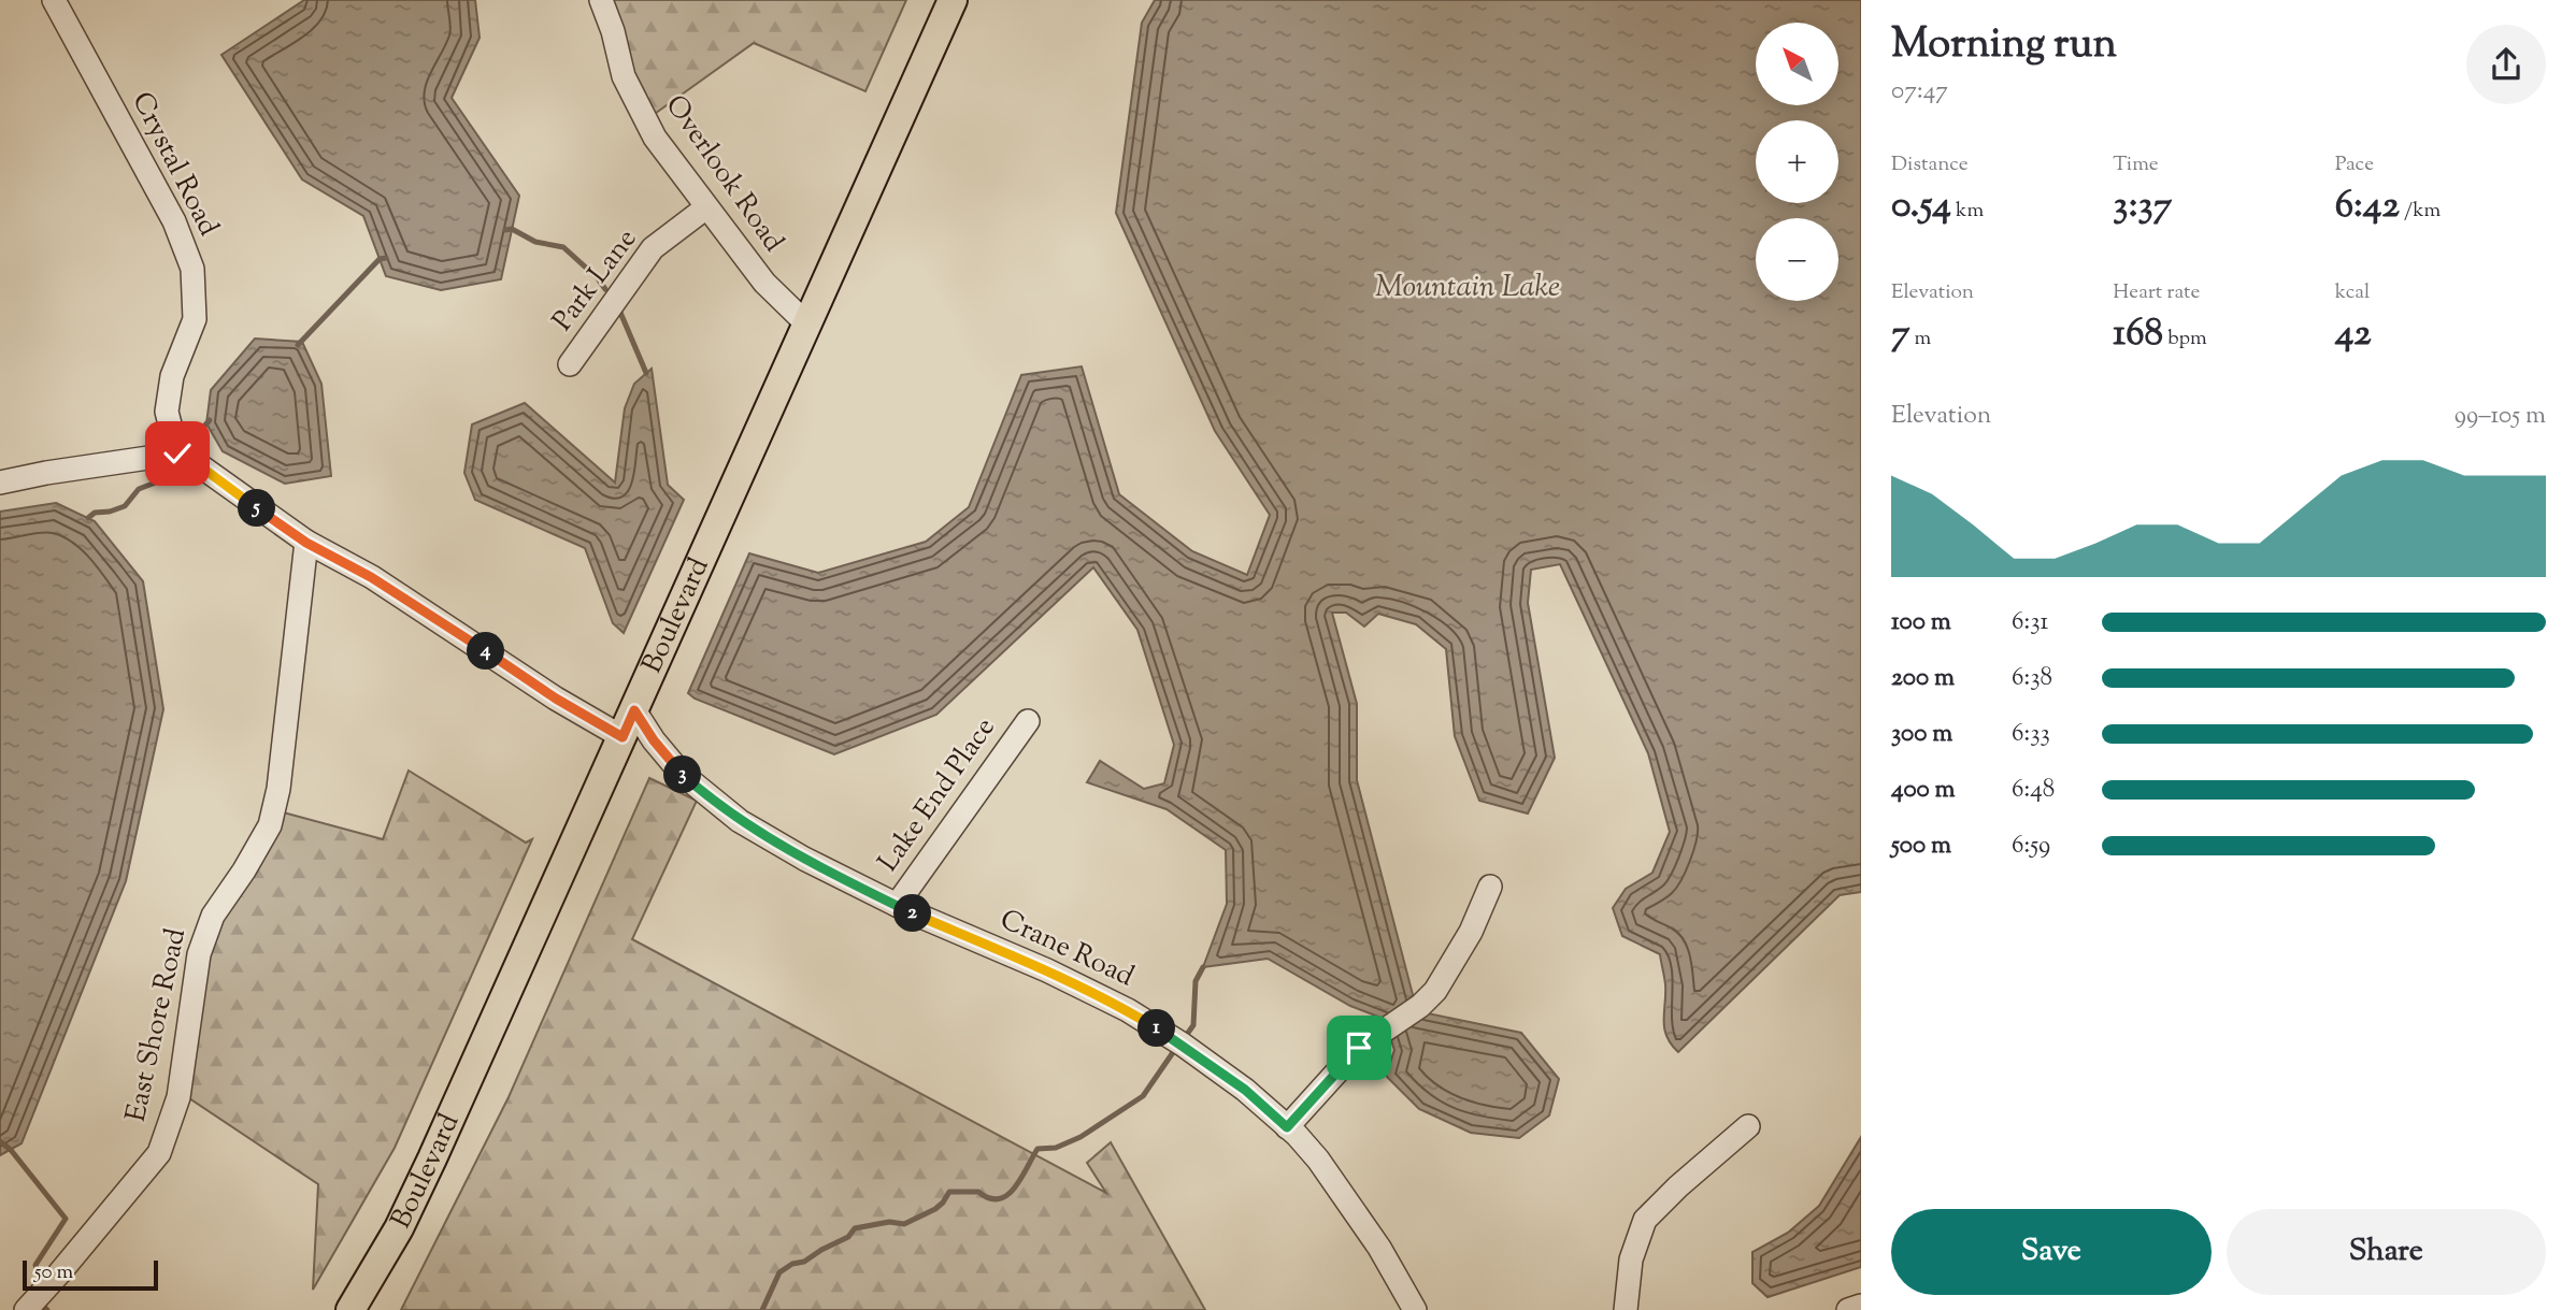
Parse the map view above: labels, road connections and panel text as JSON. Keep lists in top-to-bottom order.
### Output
{
  "streets": {
    "main road": ["Boulevard"],
    "street": [
      "Crystal Road",
      "Overlook Road",
      "Park Lane",
      "Lake End Place",
      "Crane Road",
      "East Shore Road"
    ]
  },
  "crossings": [
    ["Overlook Road", "Park Lane"],
    ["Overlook Road", "Boulevard"],
    ["Boulevard", "Crane Road"],
    ["Lake End Place", "Crane Road"]
  ],
  "water": ["Mountain Lake"],
  "scale_bar": "50 m",
  "north": "top left",
  "page": {
    "heading": ["Morning run", "07:47"],
    "map_buttons": ["+", "−"],
    "stats": [
      ["Distance", "0.54 km"],
      ["Time", "3:37"],
      ["Pace", "6:42 /km"],
      ["Elevation", "7 m"],
      ["Heart rate", "168 bpm"],
      ["kcal", "42"]
    ],
    "chart": ["Elevation", "99–105 m"],
    "pins": [
      "5",
      "4",
      "3",
      "2",
      "1"
    ],
    "list": [
      {
        "name": "100 m",
        "note": "6:31"
      },
      {
        "name": "200 m",
        "note": "6:38"
      },
      {
        "name": "300 m",
        "note": "6:33"
      },
      {
        "name": "400 m",
        "note": "6:48"
      },
      {
        "name": "500 m",
        "note": "6:59"
      }
    ],
    "buttons": ["Save", "Share"],
    "scale": "50 m"
  }
}
